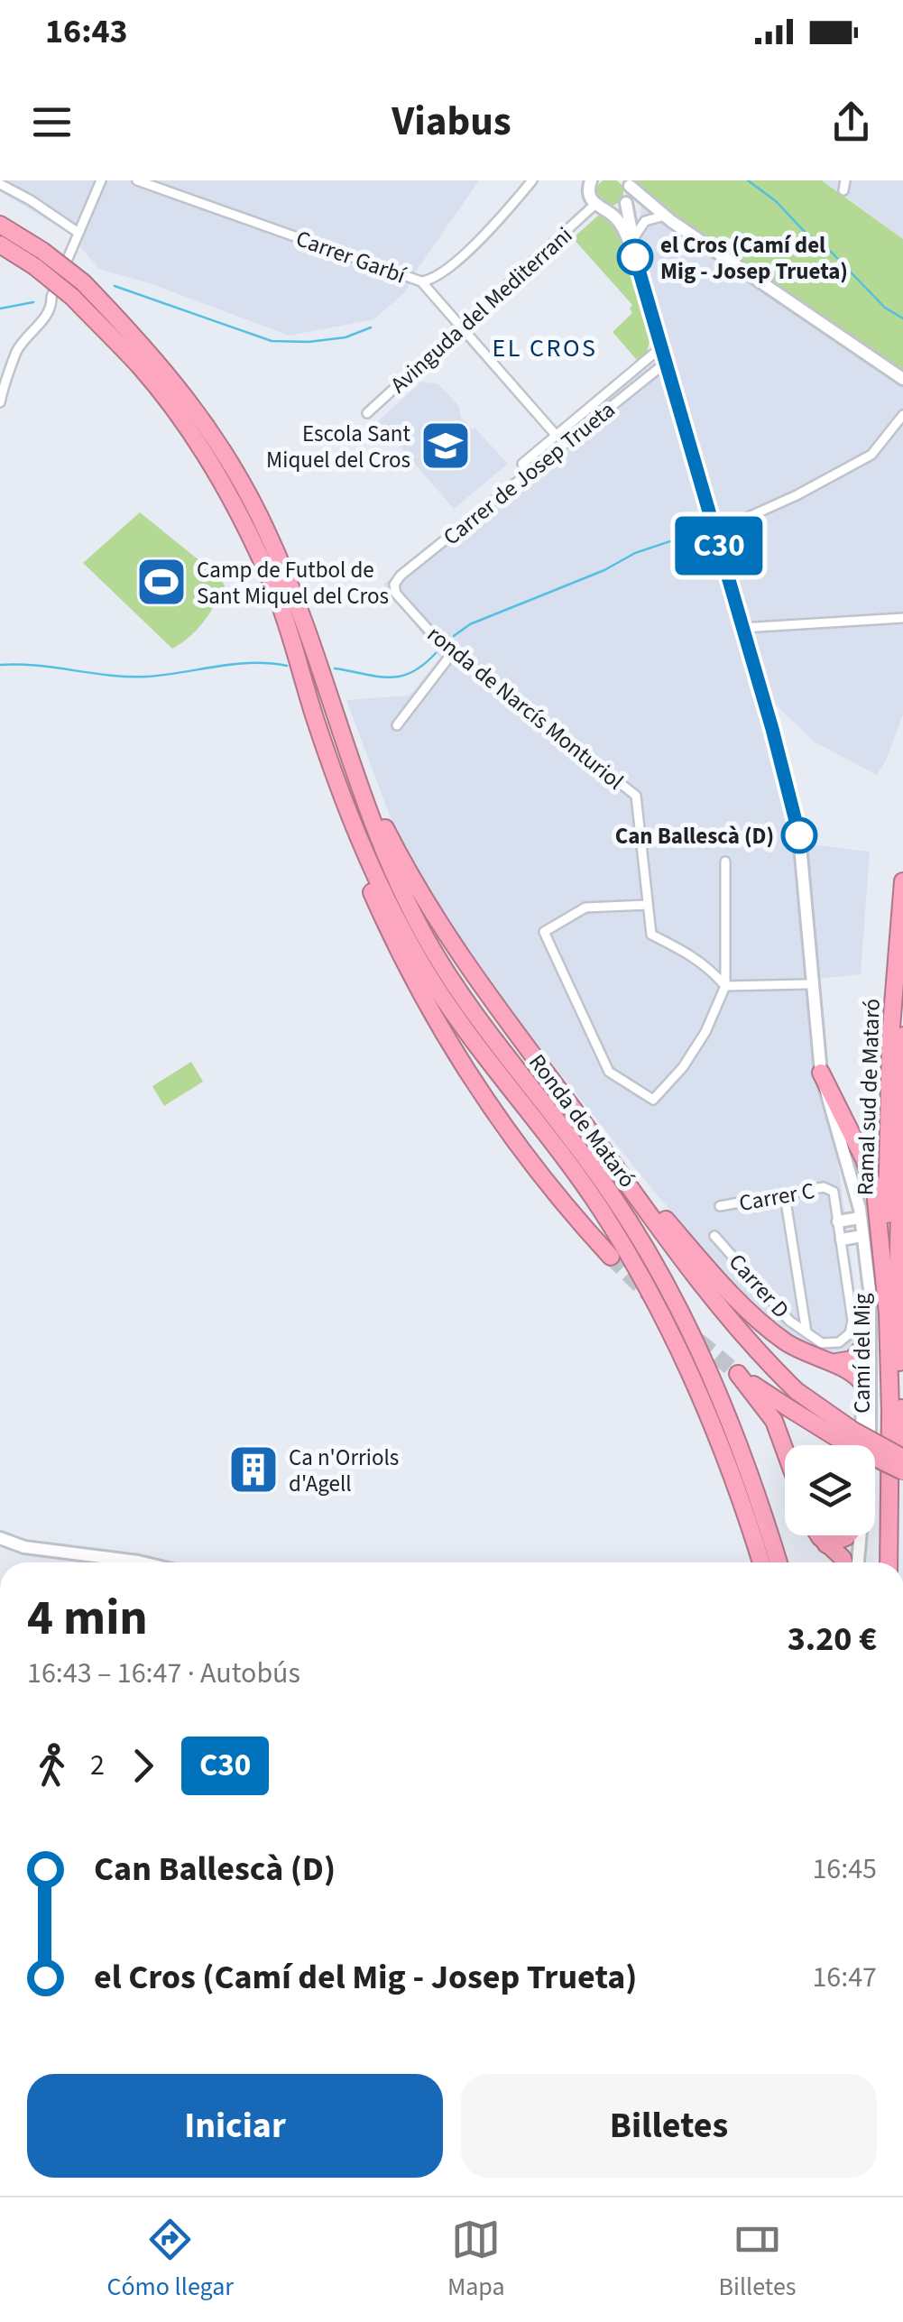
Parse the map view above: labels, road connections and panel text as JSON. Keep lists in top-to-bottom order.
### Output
{
  "streets": {
    "highway": ["Ramal sud de Mataró", "Ronda de Mataró"],
    "street": [
      "Carrer Garbí",
      "Avinguda del Mediterrani",
      "Carrer de Josep Trueta",
      "ronda de Narcís Monturiol",
      "Carrer C",
      "Carrer D",
      "Camí del Mig"
    ]
  },
  "crossings": [
    ["Avinguda del Mediterrani", "Camí del Mig"],
    ["Carrer de Josep Trueta", "ronda de Narcís Monturiol"],
    ["Carrer de Josep Trueta", "Camí del Mig"]
  ],
  "districts": ["EL CROS"],
  "places": {
    "other": ["el Cros (Camí del Mig - Josep Trueta)", "Can Ballescà (D)"],
    "school or university": ["Escola Sant Miquel del Cros"],
    "sports": ["Camp de Futbol de Sant Miquel del Cros"],
    "building": ["Ca n'Orriols d'Agell"]
  },
  "lines": ["bus line C30"],
  "page": {
    "status": "16:43",
    "header": "Viabus",
    "on_map": "C30",
    "heading": ["4 min", "16:43 – 16:47 · Autobús", "3.20 €"],
    "legs": ["2", "C30"],
    "list": [
      {
        "name": "Can Ballescà (D)",
        "value": "16:45"
      },
      {
        "name": "el Cros (Camí del Mig - Josep Trueta)",
        "value": "16:47"
      }
    ],
    "buttons": ["Iniciar", "Billetes"],
    "tabs": ["Cómo llegar", "Mapa", "Billetes"]
  }
}
